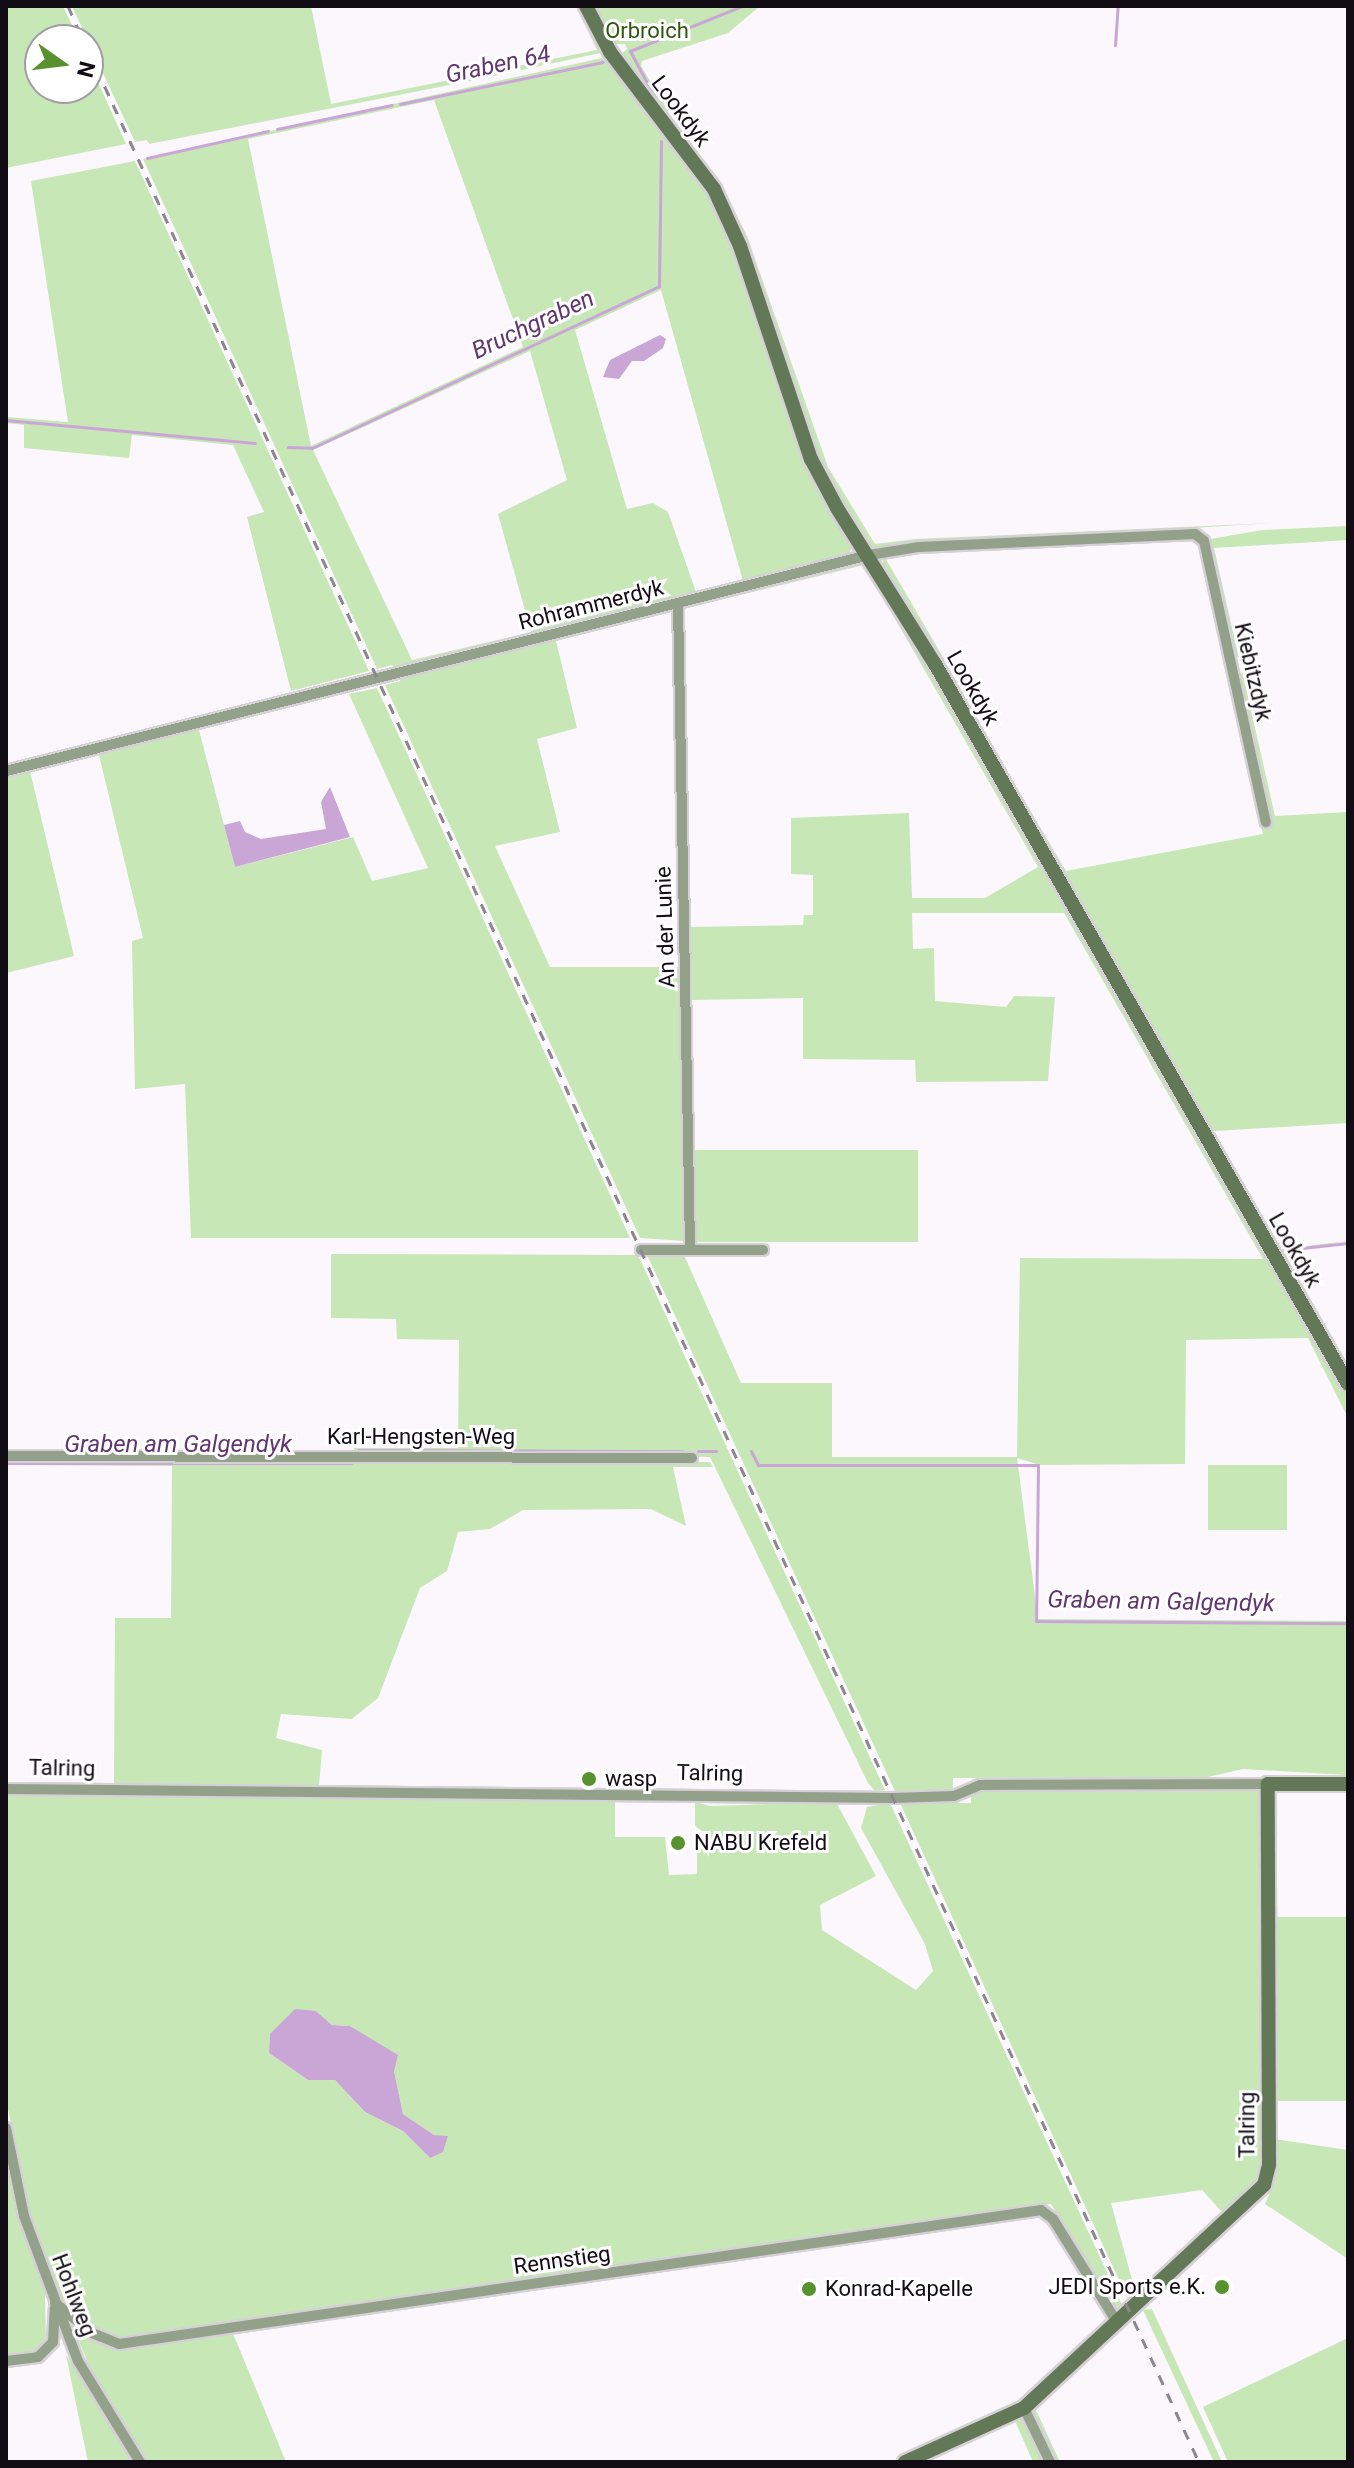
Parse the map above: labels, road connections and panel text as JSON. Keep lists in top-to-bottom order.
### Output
{
  "streets": {
    "street": [
      "Lookdyk",
      "Rohrammerdyk",
      "Kiebitzdyk",
      "An der Lunie",
      "Karl-Hengsten-Weg",
      "Talring",
      "Rennstieg",
      "Hohlweg"
    ]
  },
  "crossings": [
    ["Lookdyk", "Rohrammerdyk"],
    ["Rohrammerdyk", "Kiebitzdyk"],
    ["Rohrammerdyk", "An der Lunie"],
    ["Talring", "Rennstieg"],
    ["Rennstieg", "Hohlweg"]
  ],
  "water": ["Graben 64", "Bruchgraben", "Graben am Galgendyk"],
  "parks": ["Orbroich"],
  "places": [
    "wasp",
    "NABU Krefeld",
    "JEDI Sports e.K.",
    "Konrad-Kapelle"
  ],
  "north": "right"
}
